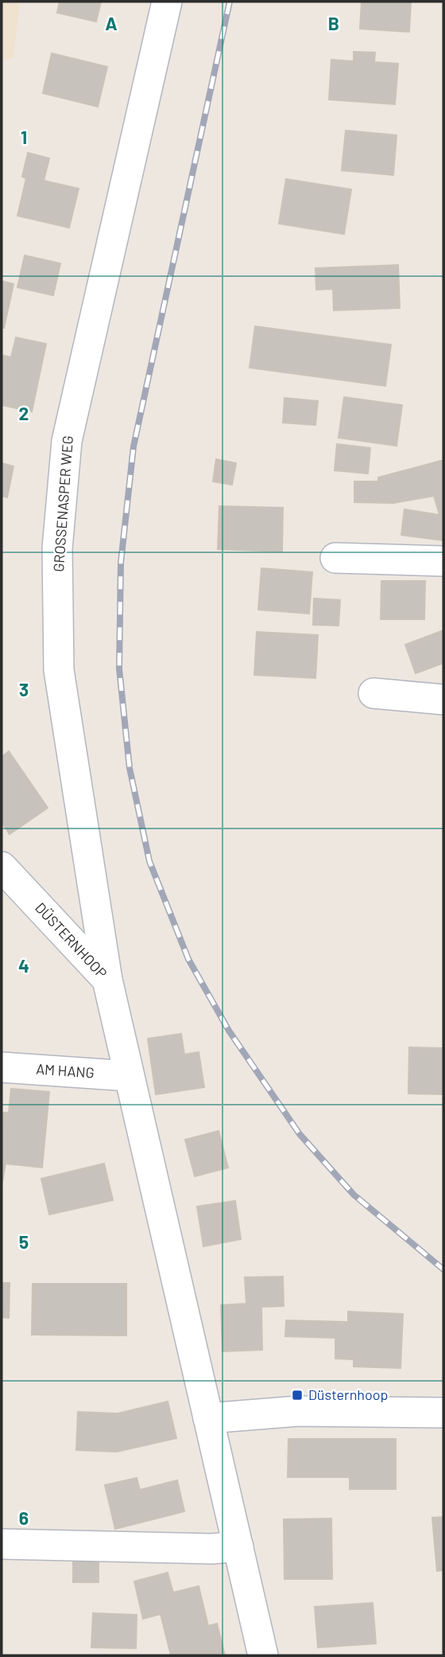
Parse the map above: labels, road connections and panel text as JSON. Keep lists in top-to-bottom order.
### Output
{
  "streets": {
    "street": ["GROSSENASPER WEG", "DÜSTERNHOOP", "AM HANG"]
  },
  "crossings": [
    ["GROSSENASPER WEG", "DÜSTERNHOOP"],
    ["DÜSTERNHOOP", "AM HANG"]
  ],
  "places": {
    "transit": ["Düsternhoop"]
  },
  "grid": {
    "columns": ["A", "B"],
    "rows": [
      "1",
      "2",
      "3",
      "4",
      "5",
      "6"
    ]
  }
}
